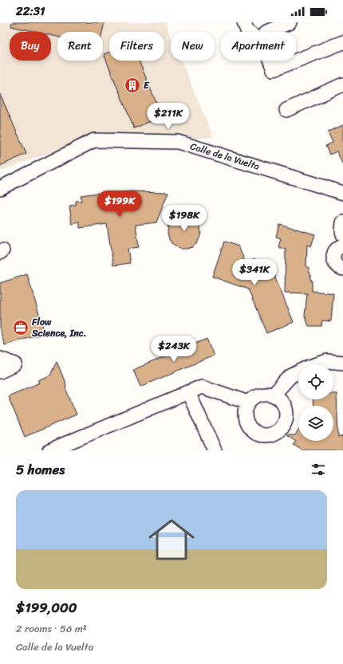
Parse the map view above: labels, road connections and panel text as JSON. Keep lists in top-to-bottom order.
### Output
{
  "streets": {
    "street": ["Calle de la Vuelta"]
  },
  "places": {
    "building": ["E"],
    "office": ["Flow Science, Inc."]
  },
  "page": {
    "status": "22:31",
    "chip": [
      "Buy",
      "Rent",
      "Filters",
      "New",
      "Apartment"
    ],
    "price": [
      "$211K",
      "$199K",
      "$198K",
      "$341K",
      "$243K"
    ],
    "heading": "5 homes",
    "list": [
      {
        "name": "$199,000",
        "note": "2 rooms · 56 m² · Calle de la Vuelta"
      }
    ]
  }
}
